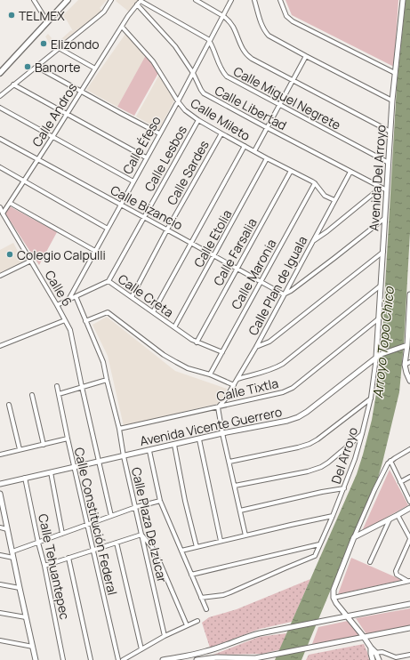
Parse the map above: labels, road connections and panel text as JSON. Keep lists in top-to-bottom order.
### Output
{
  "streets": {
    "street": [
      "Calle Miguel Negrete",
      "Calle Libertad",
      "Calle Andros",
      "Calle Mileto",
      "Calle Éfeso",
      "Calle Lesbos",
      "Calle Sardes",
      "Avenida Del Arroyo",
      "Calle Bizancio",
      "Calle Etolia",
      "Calle Farsalia",
      "Calle Maronia",
      "Calle Plan de Iguala",
      "Calle 6",
      "Calle Creta",
      "Calle Tixtla",
      "Avenida Vicente Guerrero",
      "Del Arroyo",
      "Calle Constitución Federal",
      "Calle Plaza De Izúcar",
      "Calle Tehuantepec"
    ]
  },
  "crossings": [
    ["Calle Miguel Negrete", "Calle Éfeso"],
    ["Calle Miguel Negrete", "Avenida Del Arroyo"],
    ["Calle Libertad", "Calle Andros"],
    ["Calle Libertad", "Calle Éfeso"],
    ["Calle Libertad", "Avenida Del Arroyo"],
    ["Calle Libertad", "Calle Plan de Iguala"],
    ["Calle Andros", "Calle Mileto"],
    ["Calle Andros", "Calle Bizancio"],
    ["Calle Andros", "Calle 6"],
    ["Calle Mileto", "Calle Éfeso"],
    ["Calle Mileto", "Calle Lesbos"],
    ["Calle Mileto", "Calle Sardes"],
    ["Calle Mileto", "Calle Etolia"],
    ["Calle Mileto", "Calle Farsalia"],
    ["Calle Mileto", "Calle Maronia"],
    ["Calle Mileto", "Calle Plan de Iguala"],
    ["Calle Éfeso", "Calle Bizancio"],
    ["Calle Éfeso", "Calle Creta"],
    ["Calle Lesbos", "Calle Bizancio"],
    ["Calle Lesbos", "Calle Creta"],
    ["Calle Sardes", "Calle Bizancio"],
    ["Calle Sardes", "Calle Creta"],
    ["Avenida Del Arroyo", "Calle Tixtla"],
    ["Avenida Del Arroyo", "Avenida Vicente Guerrero"],
    ["Avenida Del Arroyo", "Del Arroyo"],
    ["Calle Bizancio", "Calle Etolia"],
    ["Calle Bizancio", "Calle Farsalia"],
    ["Calle Bizancio", "Calle Maronia"],
    ["Calle Bizancio", "Calle Plan de Iguala"],
    ["Calle Etolia", "Calle Creta"],
    ["Calle Farsalia", "Calle Creta"],
    ["Calle Maronia", "Calle Creta"],
    ["Calle Plan de Iguala", "Calle Tixtla"],
    ["Calle 6", "Calle Creta"],
    ["Calle 6", "Avenida Vicente Guerrero"],
    ["Calle Creta", "Calle Plaza De Izúcar"],
    ["Calle Tixtla", "Calle Plaza De Izúcar"],
    ["Avenida Vicente Guerrero", "Del Arroyo"],
    ["Avenida Vicente Guerrero", "Calle Constitución Federal"],
    ["Avenida Vicente Guerrero", "Calle Plaza De Izúcar"],
    ["Avenida Vicente Guerrero", "Calle Tehuantepec"]
  ],
  "water": ["Arroyo Topo Chico"],
  "places": [
    "TELMEX",
    "Elizondo",
    "Banorte",
    "Colegio Calpulli"
  ]
}
